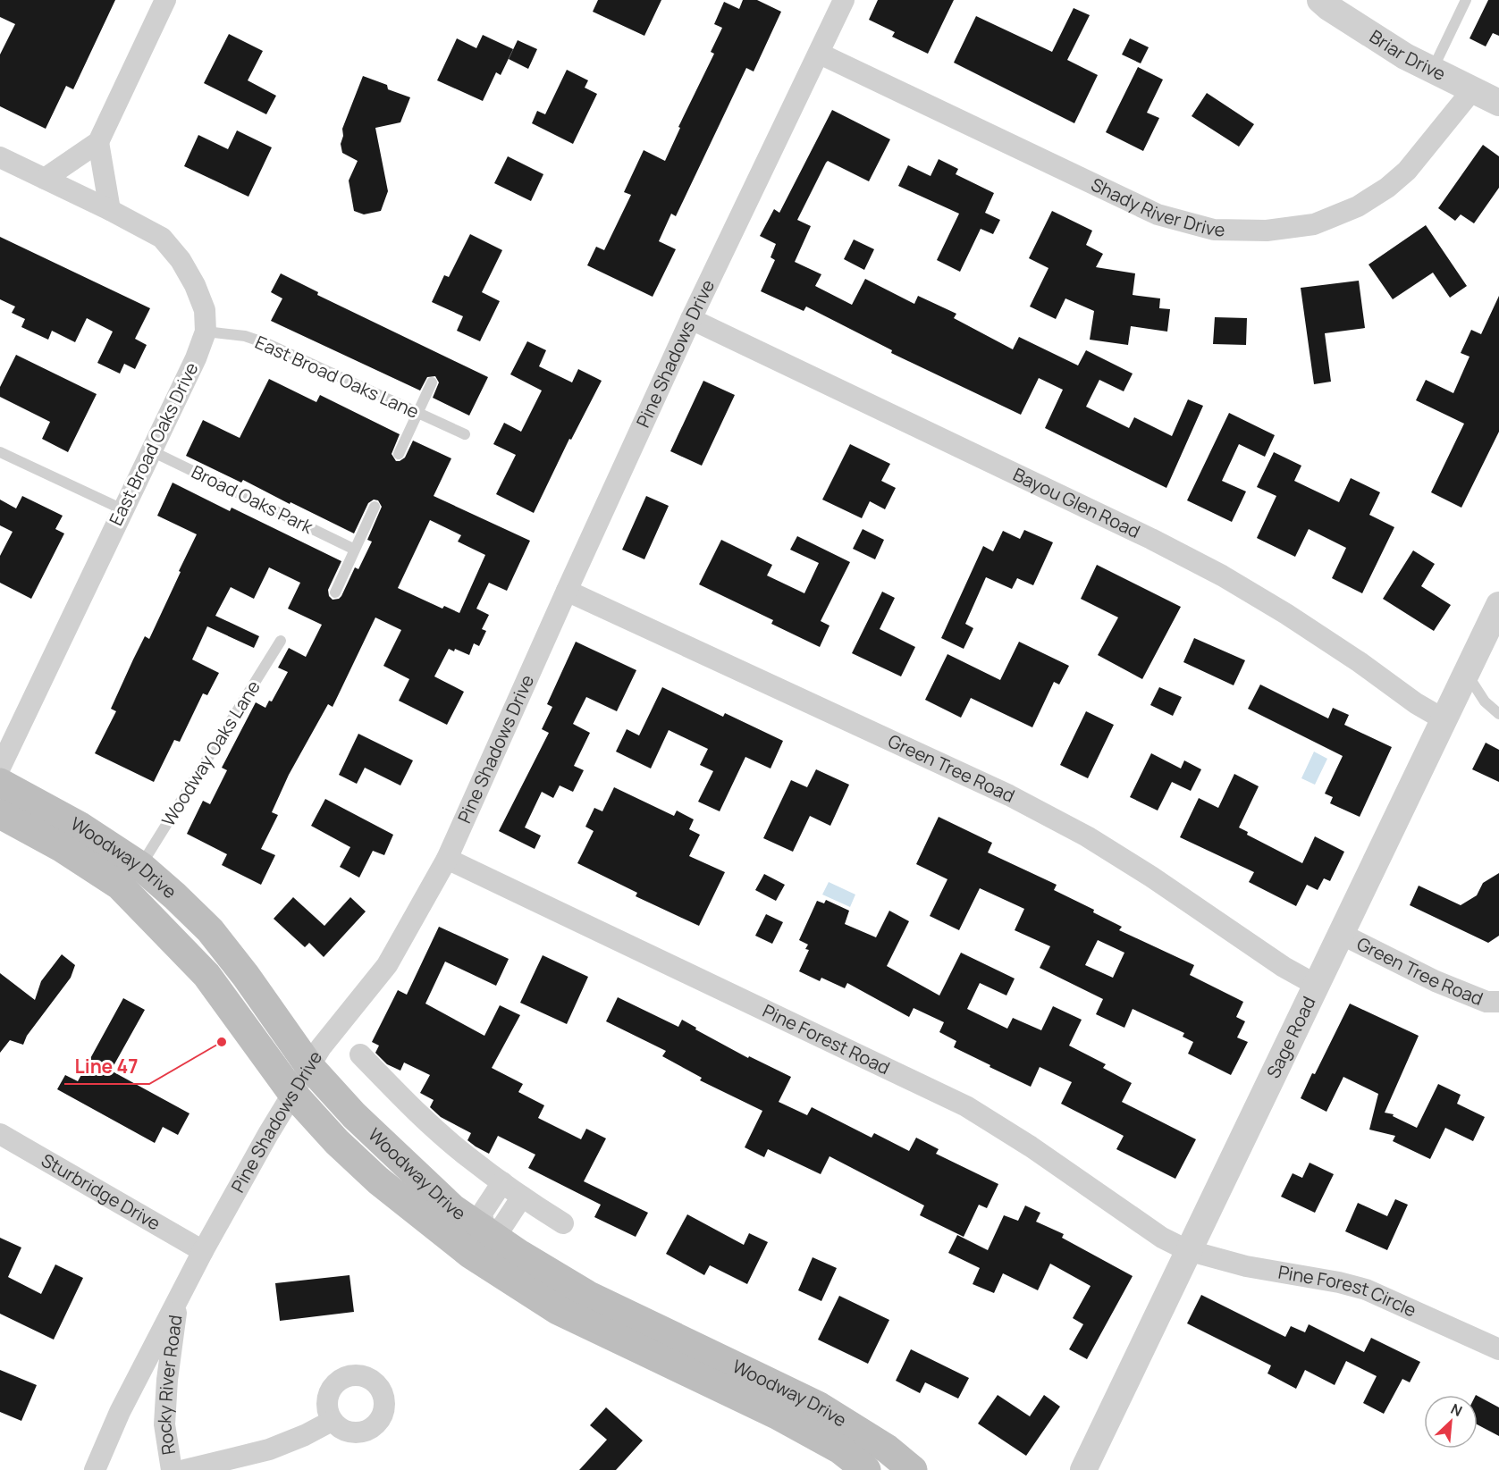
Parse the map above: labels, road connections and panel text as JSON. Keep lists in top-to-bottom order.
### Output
{
  "streets": {
    "main road": ["Woodway Drive"],
    "street": [
      "Briar Drive",
      "Shady River Drive",
      "Pine Shadows Drive",
      "East Broad Oaks Drive",
      "Bayou Glen Road",
      "Green Tree Road",
      "Sage Road",
      "Pine Forest Road",
      "Sturbridge Drive",
      "Pine Forest Circle",
      "Rocky River Road"
    ],
    "lane": ["East Broad Oaks Lane", "Broad Oaks Park", "Woodway Oaks Lane"]
  },
  "crossings": [
    ["Briar Drive", "Shady River Drive"],
    ["Shady River Drive", "Pine Shadows Drive"],
    ["Pine Shadows Drive", "Bayou Glen Road"],
    ["Pine Shadows Drive", "Green Tree Road"],
    ["Pine Shadows Drive", "Woodway Drive"],
    ["Pine Shadows Drive", "Pine Forest Road"],
    ["Pine Shadows Drive", "Sturbridge Drive"],
    ["Pine Shadows Drive", "Rocky River Road"],
    ["East Broad Oaks Lane", "East Broad Oaks Drive"],
    ["East Broad Oaks Drive", "Broad Oaks Park"],
    ["Bayou Glen Road", "Sage Road"],
    ["Woodway Oaks Lane", "Woodway Drive"],
    ["Green Tree Road", "Sage Road"],
    ["Sage Road", "Pine Forest Road"],
    ["Sage Road", "Pine Forest Circle"],
    ["Pine Forest Road", "Pine Forest Circle"]
  ],
  "places": ["Line 47"],
  "north": "top right"
}
